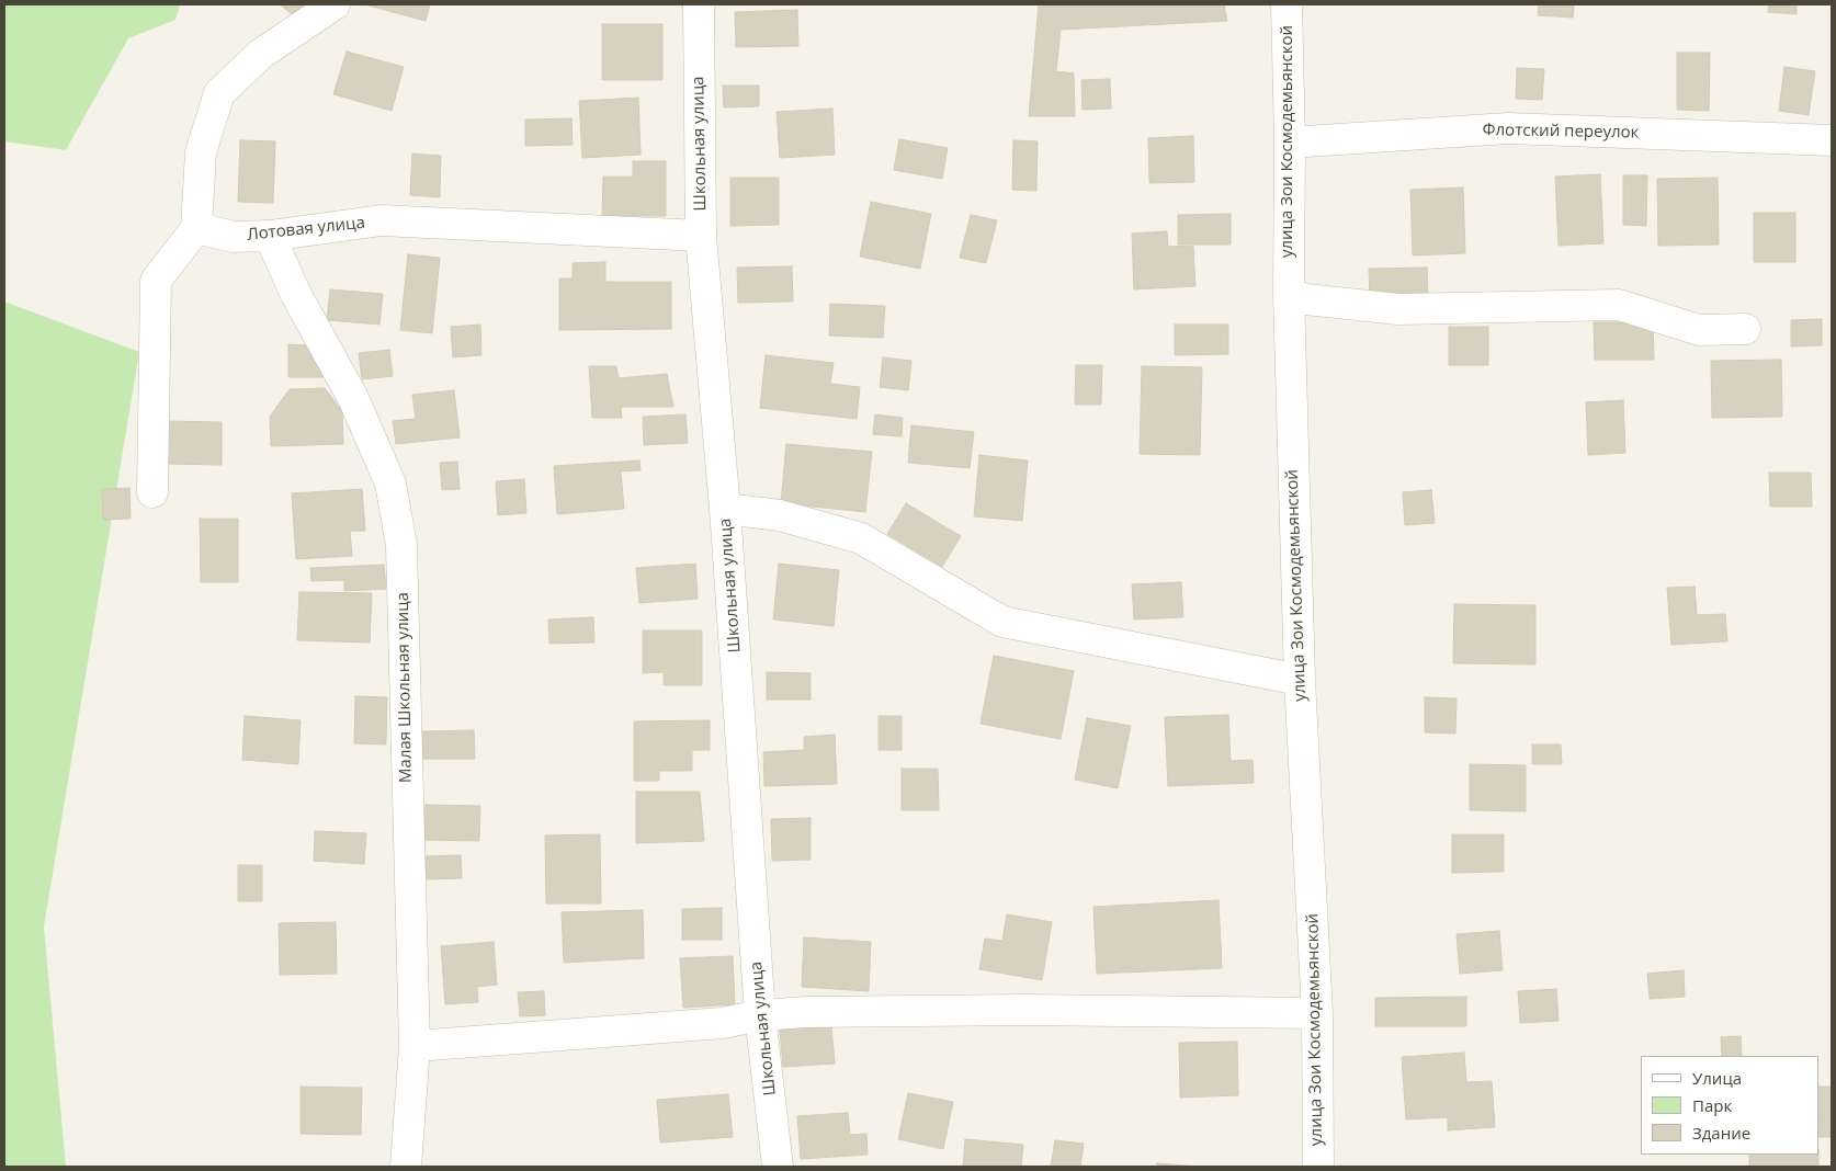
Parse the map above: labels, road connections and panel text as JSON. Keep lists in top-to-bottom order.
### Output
{
  "streets": {
    "street": [
      "Флотский переулок",
      "улица Зои Космодемьянской",
      "Школьная улица",
      "Лотовая улица",
      "Малая Школьная улица"
    ]
  },
  "crossings": [
    ["Флотский переулок", "улица Зои Космодемьянской"],
    ["Школьная улица", "Лотовая улица"],
    ["Лотовая улица", "Малая Школьная улица"]
  ],
  "legend": ["Улица", "Парк", "Здание"]
}
